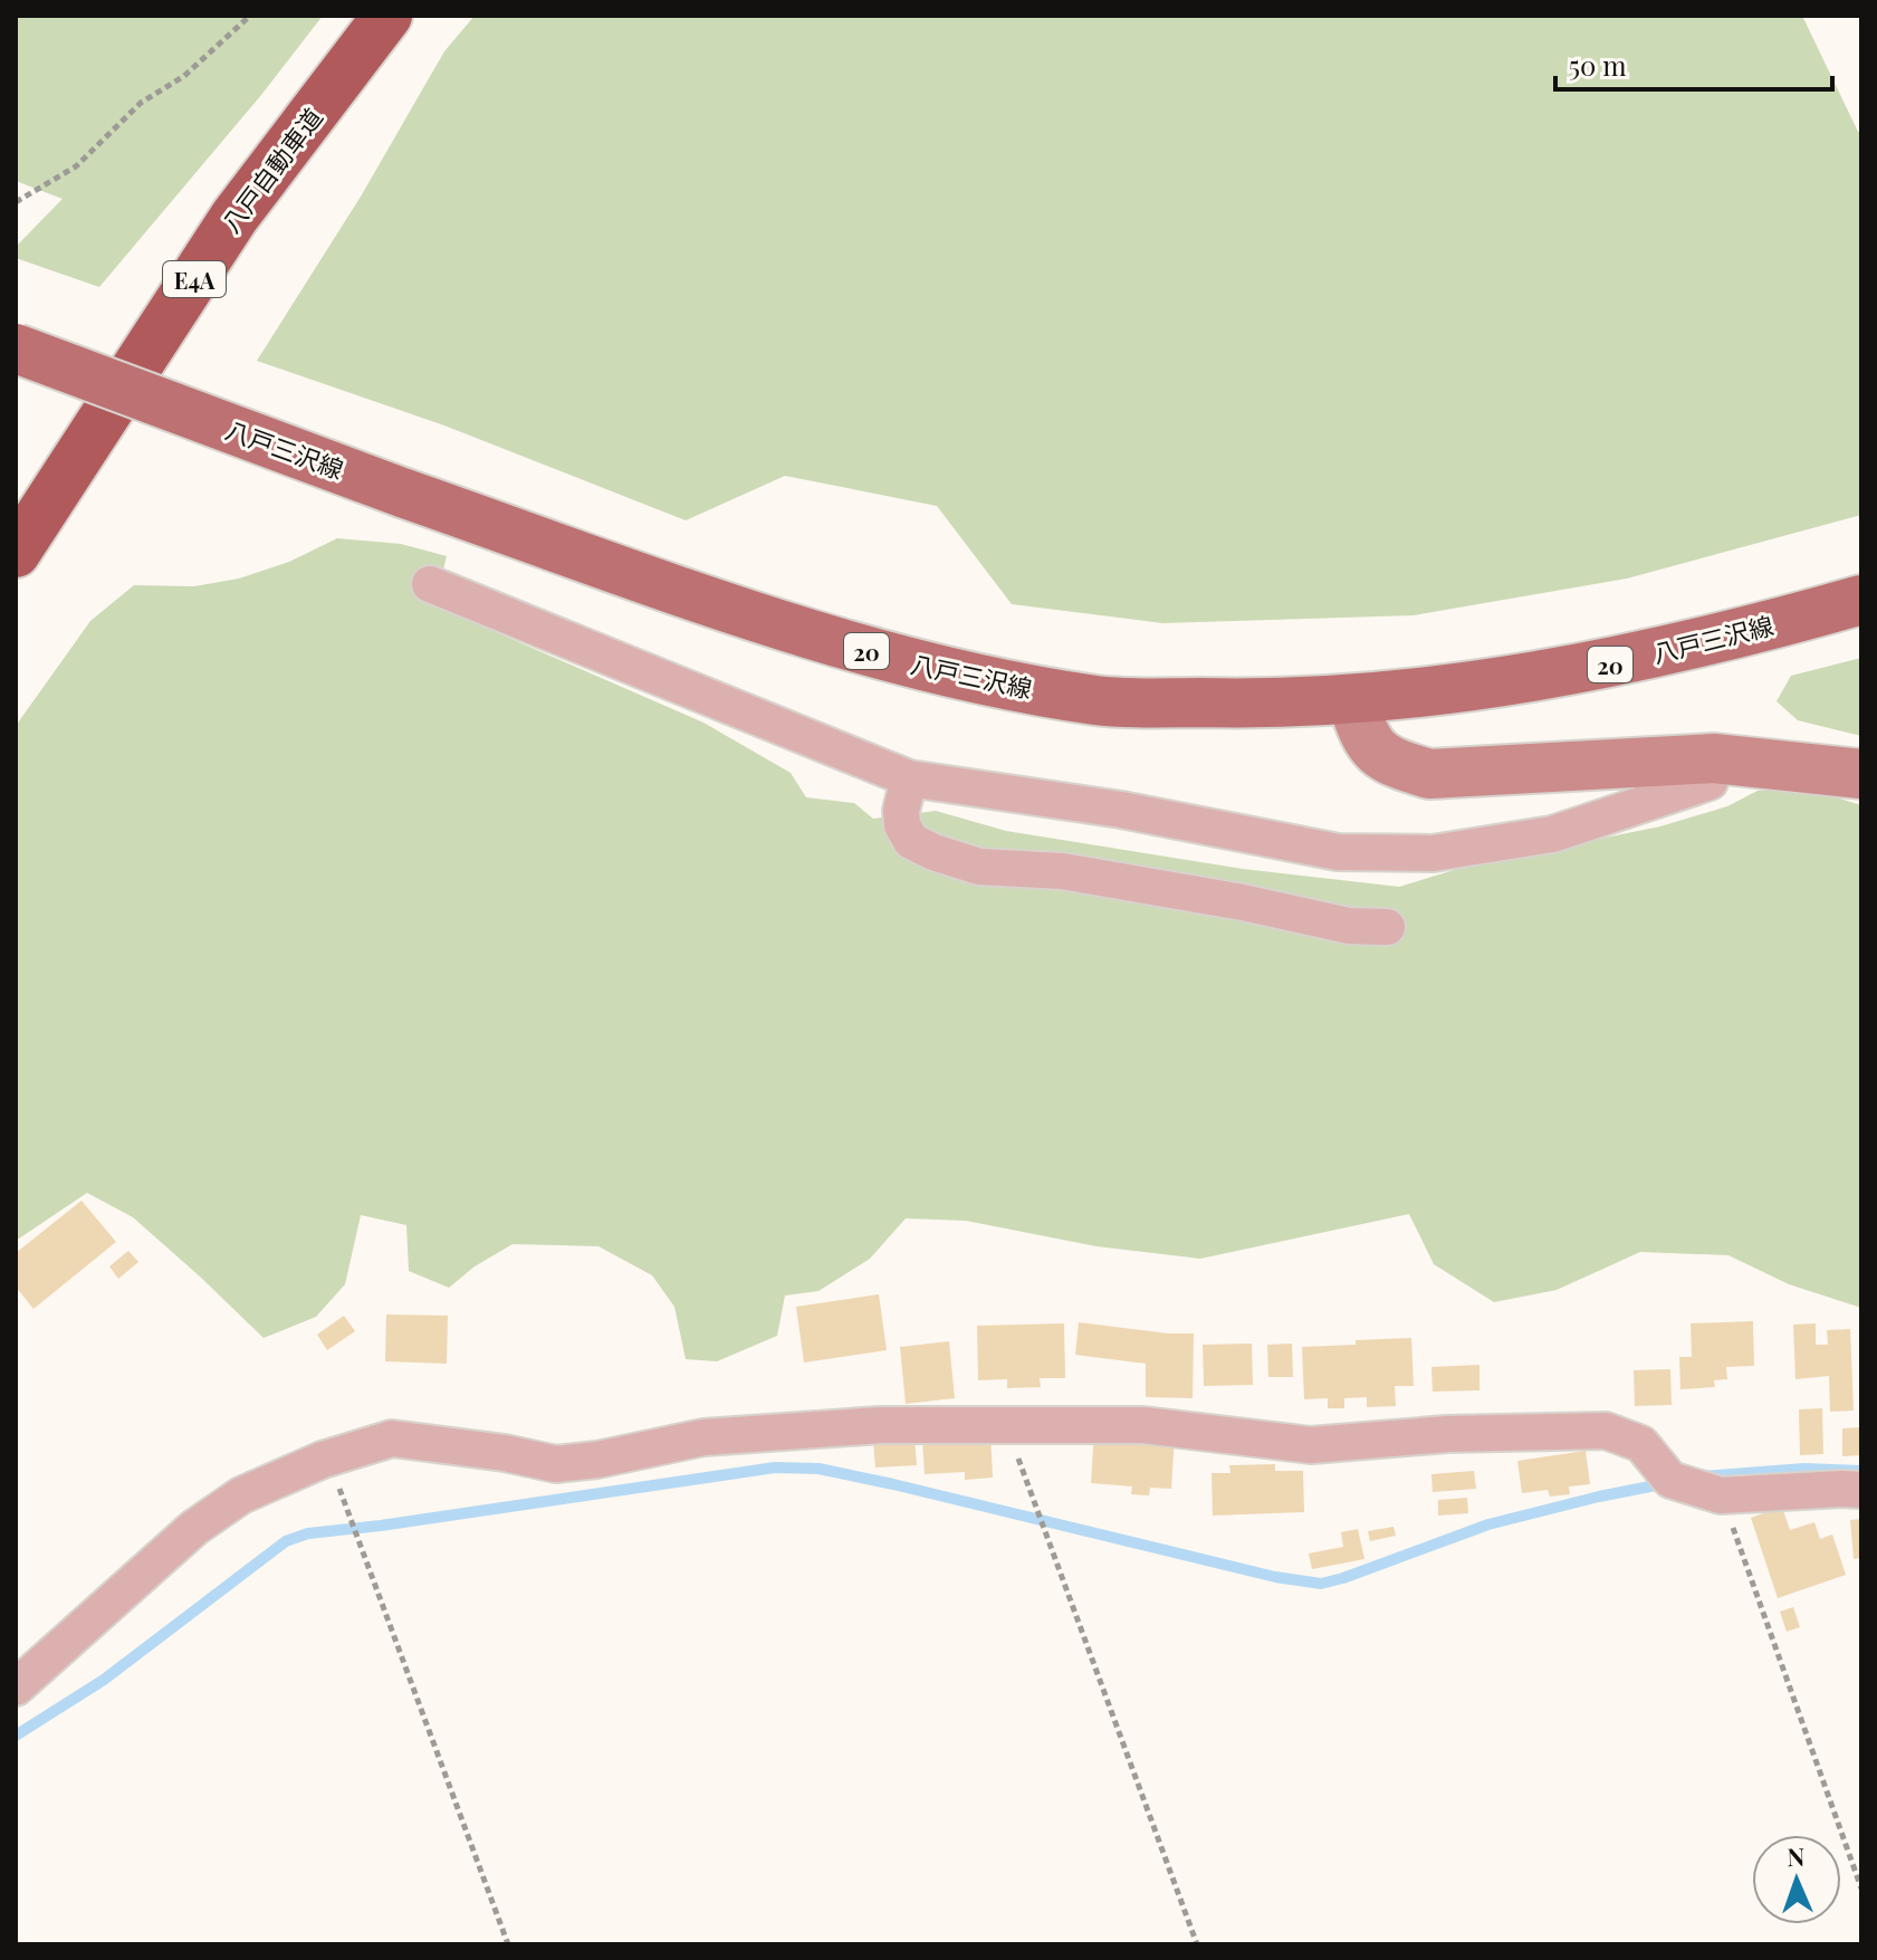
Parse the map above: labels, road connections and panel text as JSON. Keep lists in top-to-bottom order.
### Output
{
  "streets": {
    "highway": ["八戸自動車道", "E4A"],
    "main road": ["八戸三沢線", "20"]
  },
  "scale_bar": "50 m",
  "north": "top"
}
